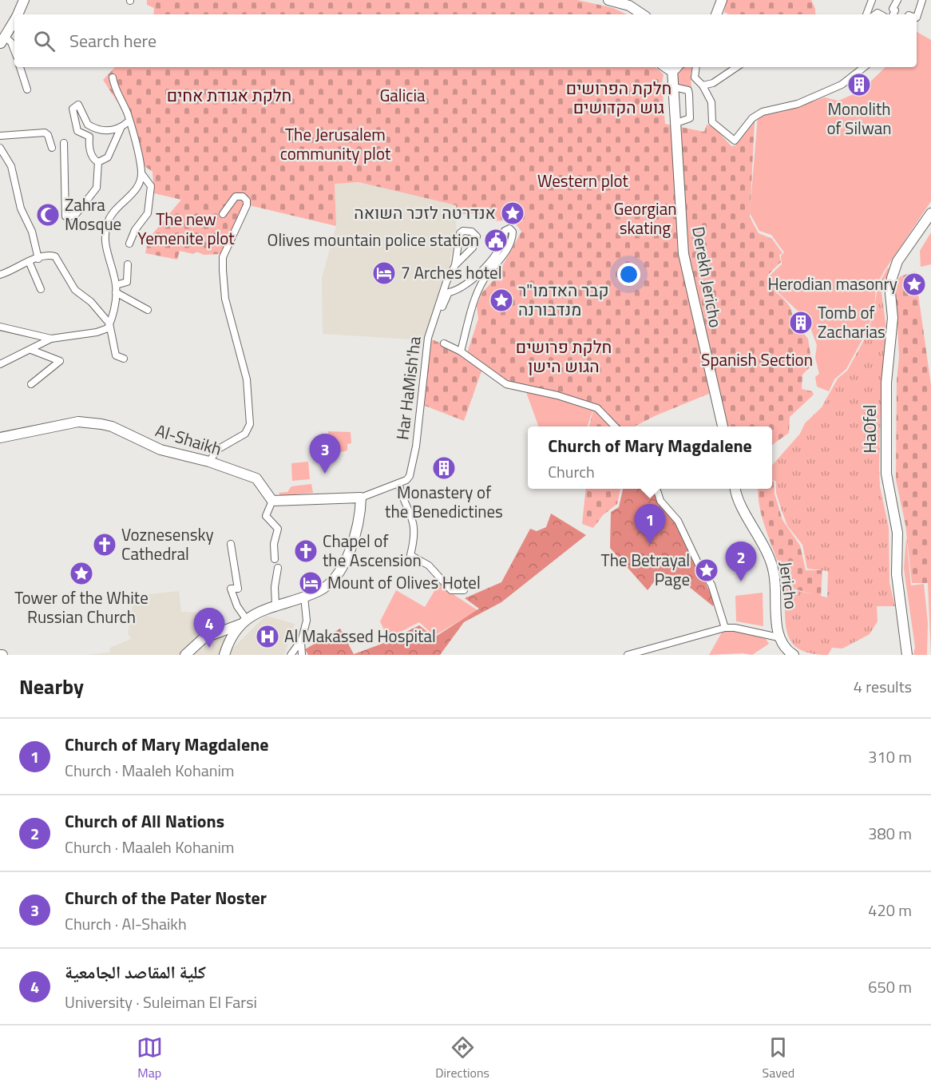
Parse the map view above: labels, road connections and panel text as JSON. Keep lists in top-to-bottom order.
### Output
{
  "streets": {
    "street": [
      "Derekh Jericho",
      "Har HaMish'ha",
      "HaOfel",
      "Al-Shaikh",
      "Jericho"
    ]
  },
  "parks": [
    "חלקת הפרושים גוש הקדושים",
    "חלקת אגודת אחים",
    "Galicia",
    "The Jerusalem community plot",
    "Western plot",
    "Georgian skating",
    "The new Yemenite plot",
    "חלקת פרושים הגוש הישן",
    "Spanish Section"
  ],
  "places": {
    "building": ["Monolith of Silwan", "Tomb of Zacharias", "Monastery of the Benedictines"],
    "place": [
      "אנדרטה לזכר השואה",
      "Herodian masonry",
      "קבר האדמו\"ר מנדבורנה",
      "The Betrayal Page",
      "Tower of the White Russian Church"
    ],
    "mosque": ["Zahra Mosque"],
    "public building": ["Olives mountain police station"],
    "hotel": ["7 Arches hotel", "Mount of Olives Hotel"],
    "church": ["Voznesensky Cathedral", "Chapel of the Ascension"],
    "hospital": ["Al Makassed Hospital"]
  },
  "page": {
    "search": "Search here",
    "popup": ["Church of Mary Magdalene", "Church"],
    "pins": [
      "3",
      "1",
      "2",
      "4"
    ],
    "heading": ["Nearby", "4 results"],
    "list": [
      {
        "mark": "1",
        "name": "Church of Mary Magdalene",
        "note": "Church · Maaleh Kohanim",
        "value": "310 m"
      },
      {
        "mark": "2",
        "name": "Church of All Nations",
        "note": "Church · Maaleh Kohanim",
        "value": "380 m"
      },
      {
        "mark": "3",
        "name": "Church of the Pater Noster",
        "note": "Church · Al-Shaikh",
        "value": "420 m"
      },
      {
        "mark": "4",
        "name": "كلية المقاصد الجامعية",
        "note": "University · Suleiman El Farsi",
        "value": "650 m"
      }
    ],
    "nav": ["Map", "Directions", "Saved"]
  }
}
